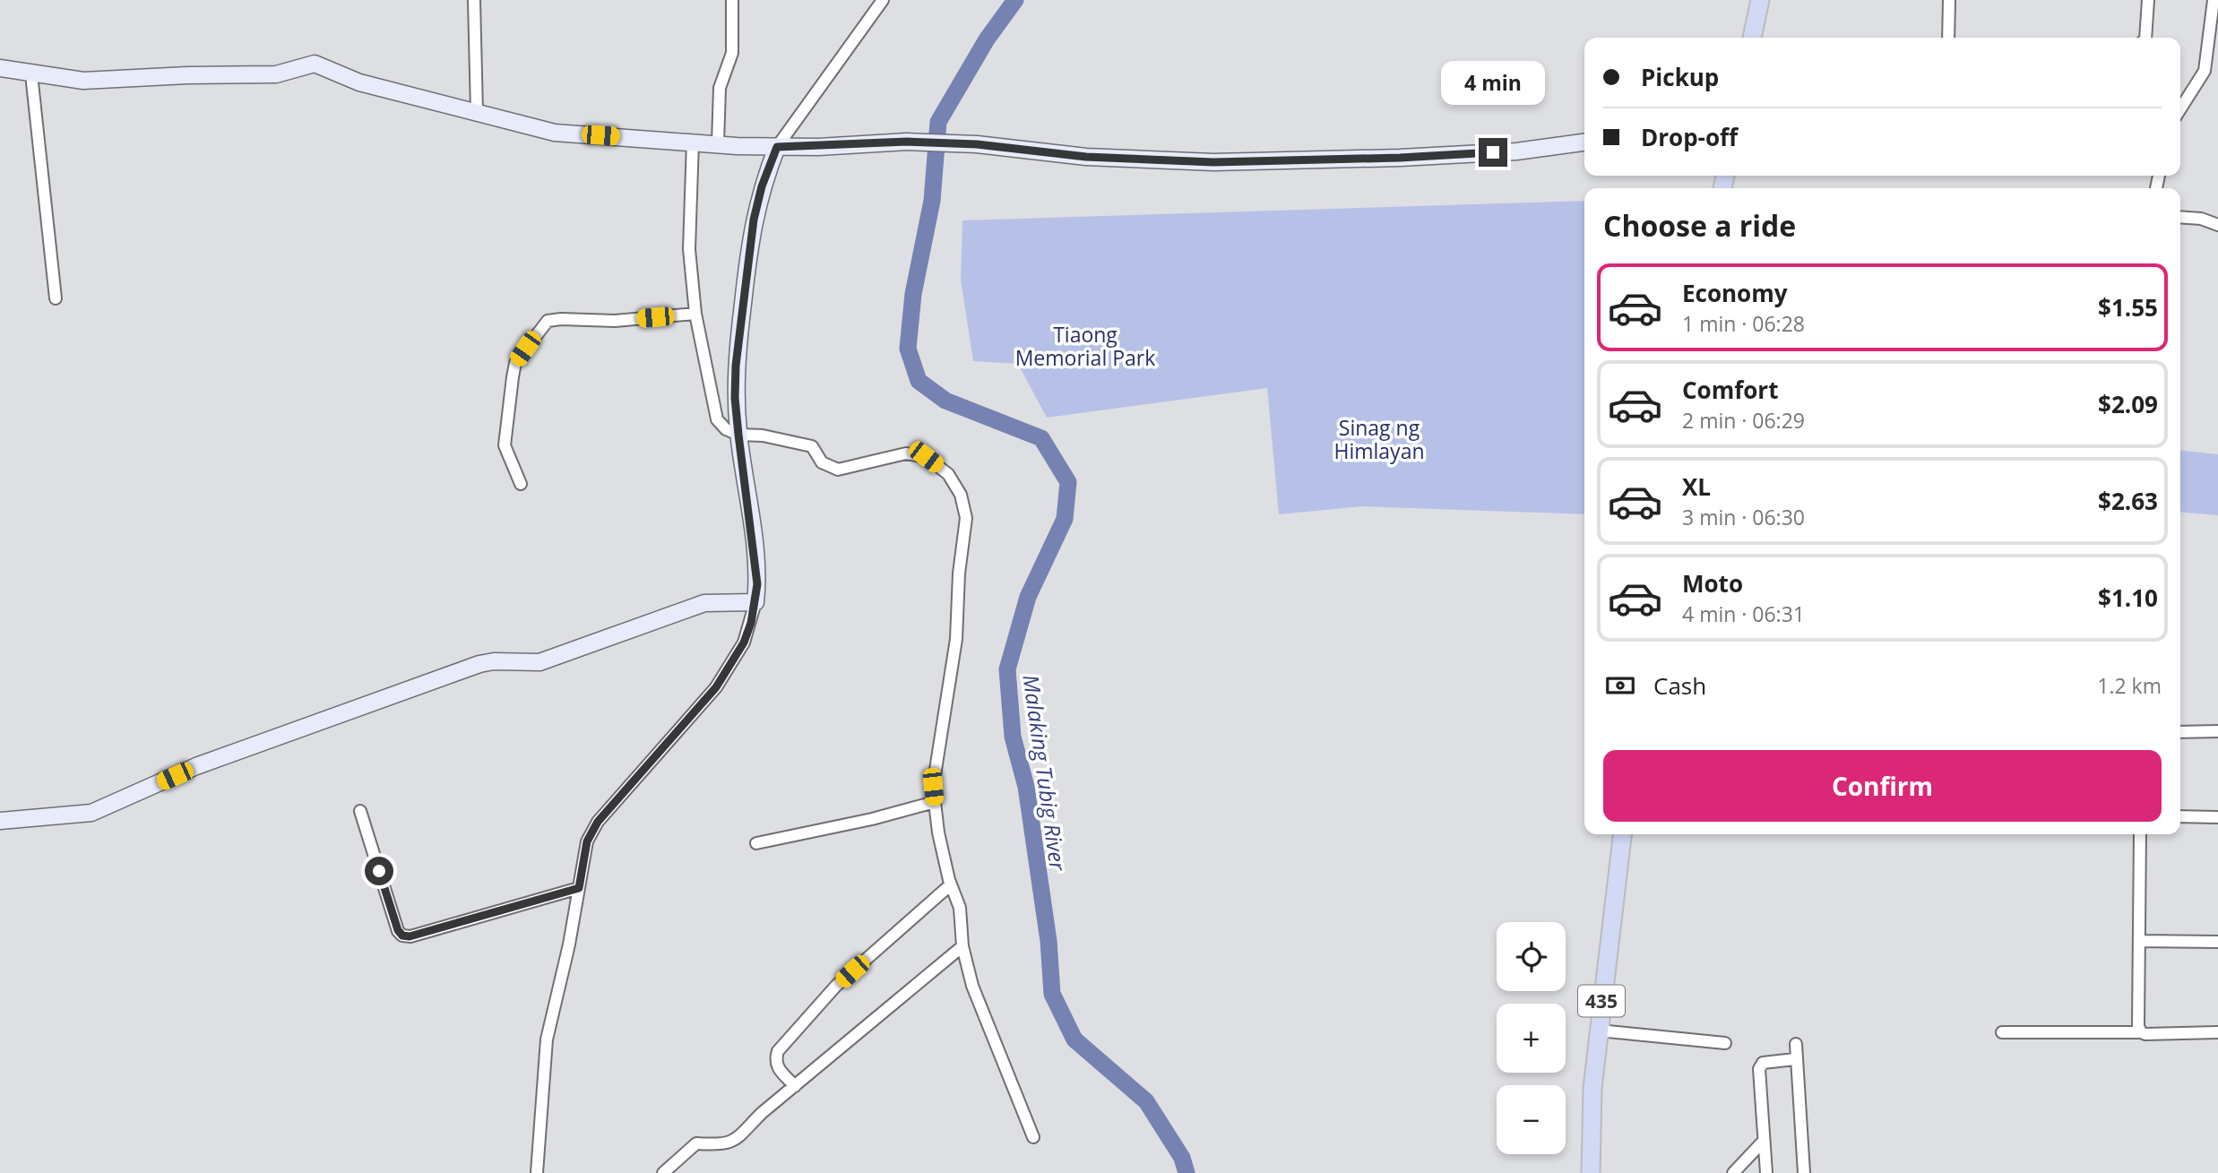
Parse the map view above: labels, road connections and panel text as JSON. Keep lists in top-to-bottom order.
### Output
{
  "streets": {
    "main road": ["435"]
  },
  "water": ["Malaking Tubig River"],
  "parks": ["Tiaong Memorial Park", "Sinag ng Himlayan"],
  "page": {
    "banner": ["Pickup", "Drop-off"],
    "bubble": "4 min",
    "heading": "Choose a ride",
    "list": [
      {
        "name": "Economy",
        "note": "1 min · 06:28",
        "value": "$1.55"
      },
      {
        "name": "Comfort",
        "note": "2 min · 06:29",
        "value": "$2.09"
      },
      {
        "name": "XL",
        "note": "3 min · 06:30",
        "value": "$2.63"
      },
      {
        "name": "Moto",
        "note": "4 min · 06:31",
        "value": "$1.10"
      }
    ],
    "pay": ["Cash", "1.2 km"],
    "buttons": "Confirm",
    "map_buttons": ["+", "−"]
  }
}
